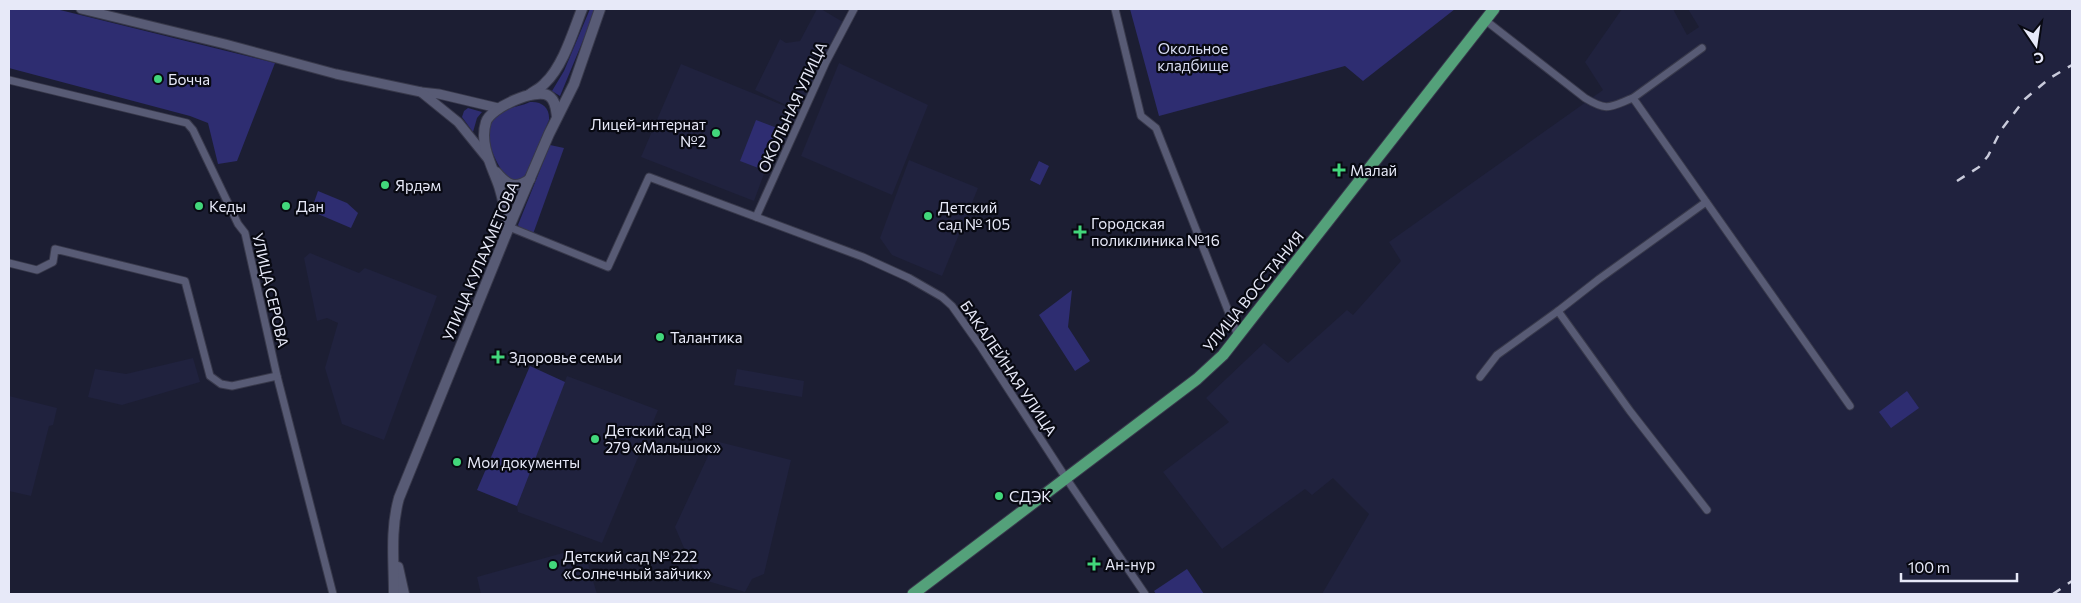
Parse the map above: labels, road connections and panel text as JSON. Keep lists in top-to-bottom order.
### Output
{
  "streets": {
    "main road": ["УЛИЦА КУЛАХМЕТОВА", "УЛИЦА ВОССТАНИЯ"],
    "street": ["ОКОЛЬНАЯ УЛИЦА", "УЛИЦА СЕРОВА", "БАКАЛЕЙНАЯ УЛИЦА"]
  },
  "crossings": [
    ["ОКОЛЬНАЯ УЛИЦА", "БАКАЛЕЙНАЯ УЛИЦА"],
    ["УЛИЦА КУЛАХМЕТОВА", "БАКАЛЕЙНАЯ УЛИЦА"],
    ["УЛИЦА ВОССТАНИЯ", "БАКАЛЕЙНАЯ УЛИЦА"]
  ],
  "parks": ["Окольное кладбище"],
  "places": {
    "other": [
      "Бочча",
      "Лицей-интернат №2",
      "Ярдәм",
      "Кеды",
      "Дан",
      "Детский сад № 105",
      "Талантика",
      "Детский сад № 279 «Малышок»",
      "Мои документы",
      "СДЭК",
      "Детский сад № 222 «Солнечный зайчик»"
    ],
    "health": [
      "Малай",
      "Городская поликлиника №16",
      "Здоровье семьи",
      "Ан-нур"
    ]
  },
  "scale_bar": "100 m",
  "north": "bottom"
}
